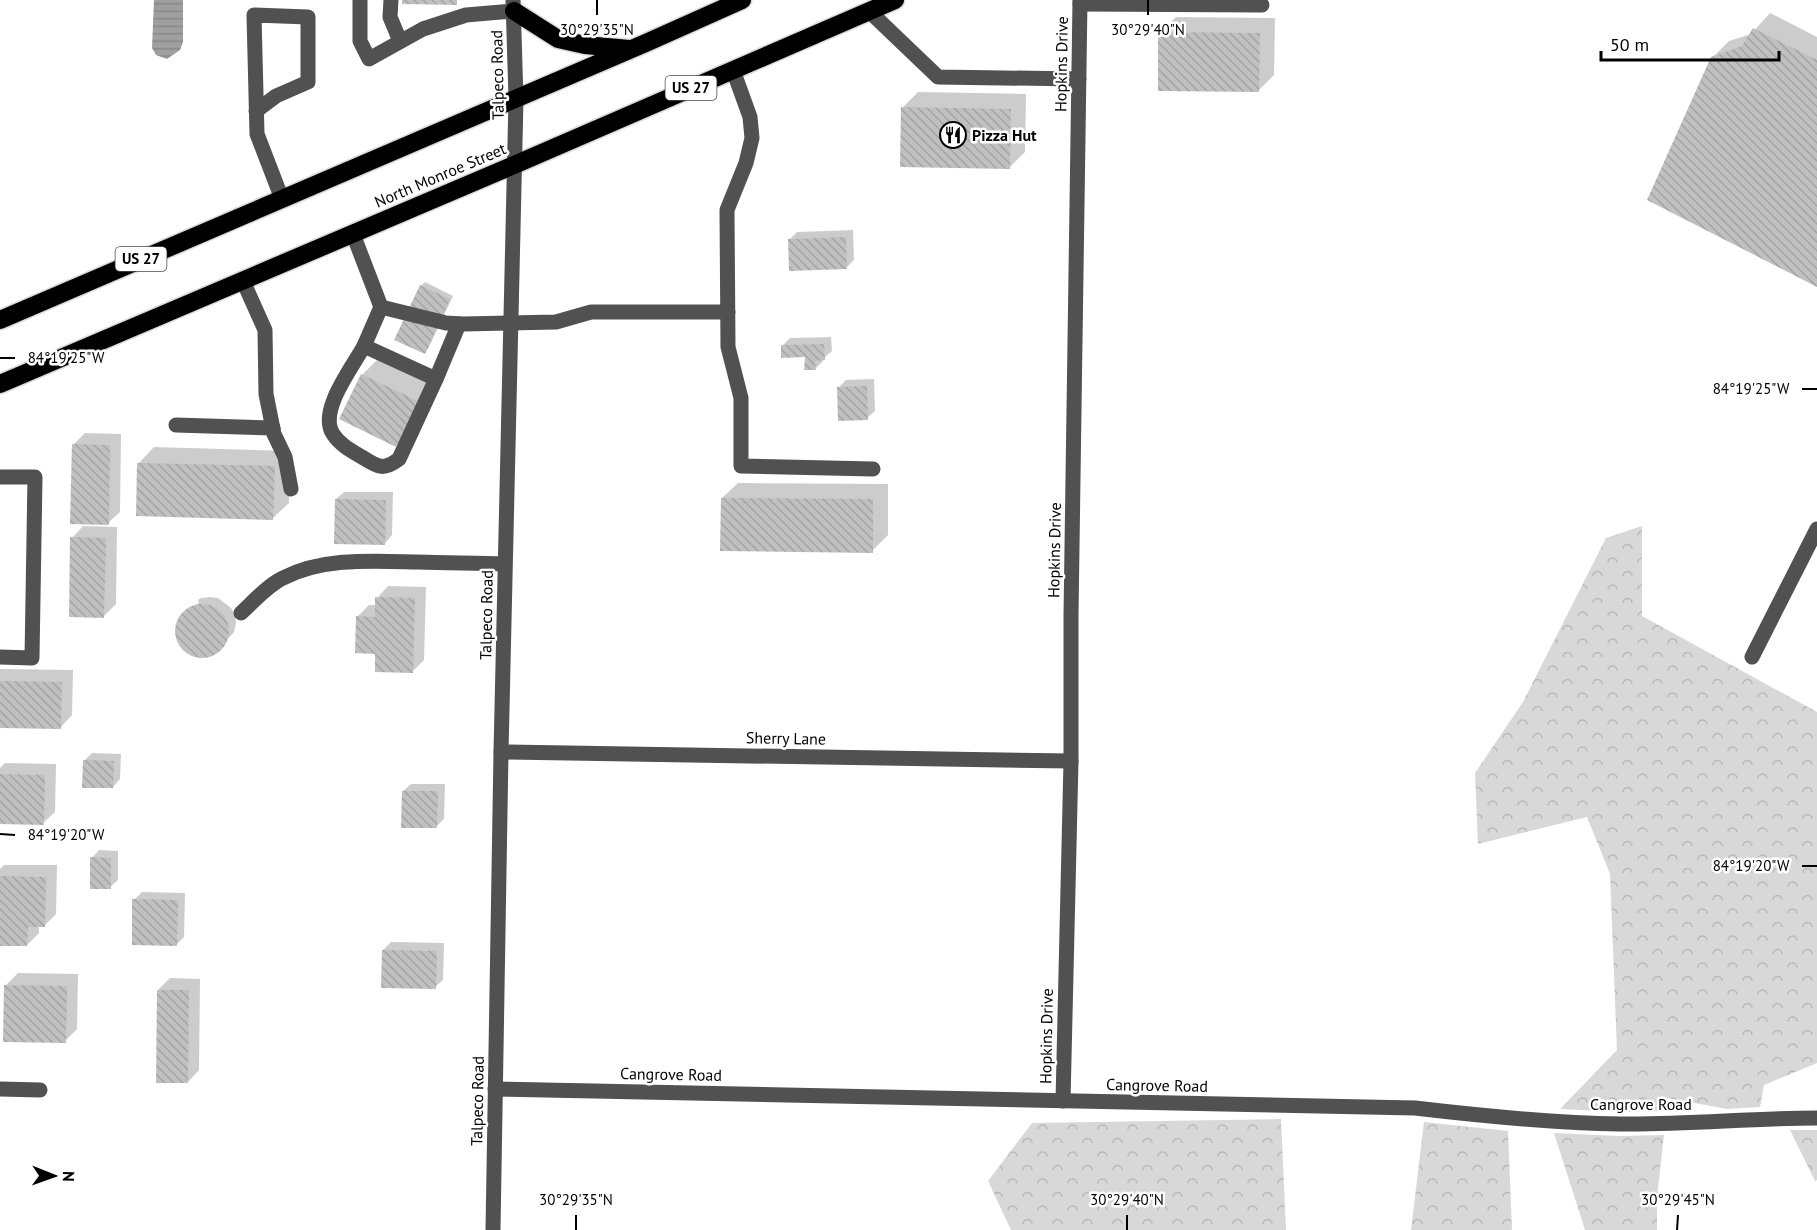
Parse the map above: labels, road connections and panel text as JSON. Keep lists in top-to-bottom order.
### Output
{
  "streets": {
    "highway": ["US 27", "North Monroe Street"],
    "street": [
      "Hopkins Drive",
      "Talpeco Road",
      "Sherry Lane",
      "Cangrove Road"
    ]
  },
  "crossings": [
    ["Hopkins Drive", "Sherry Lane"],
    ["Hopkins Drive", "Cangrove Road"],
    ["Talpeco Road", "US 27"],
    ["Talpeco Road", "North Monroe Street"],
    ["Talpeco Road", "Sherry Lane"],
    ["Talpeco Road", "Cangrove Road"]
  ],
  "places": {
    "restaurant": ["Pizza Hut"]
  },
  "scale_bar": "50 m",
  "north": "right",
  "coordinates": [
    "30°29'35\"N",
    "30°29'40\"N",
    "84°19'25\"W",
    "84°19'20\"W",
    "30°29'45\"N"
  ]
}
